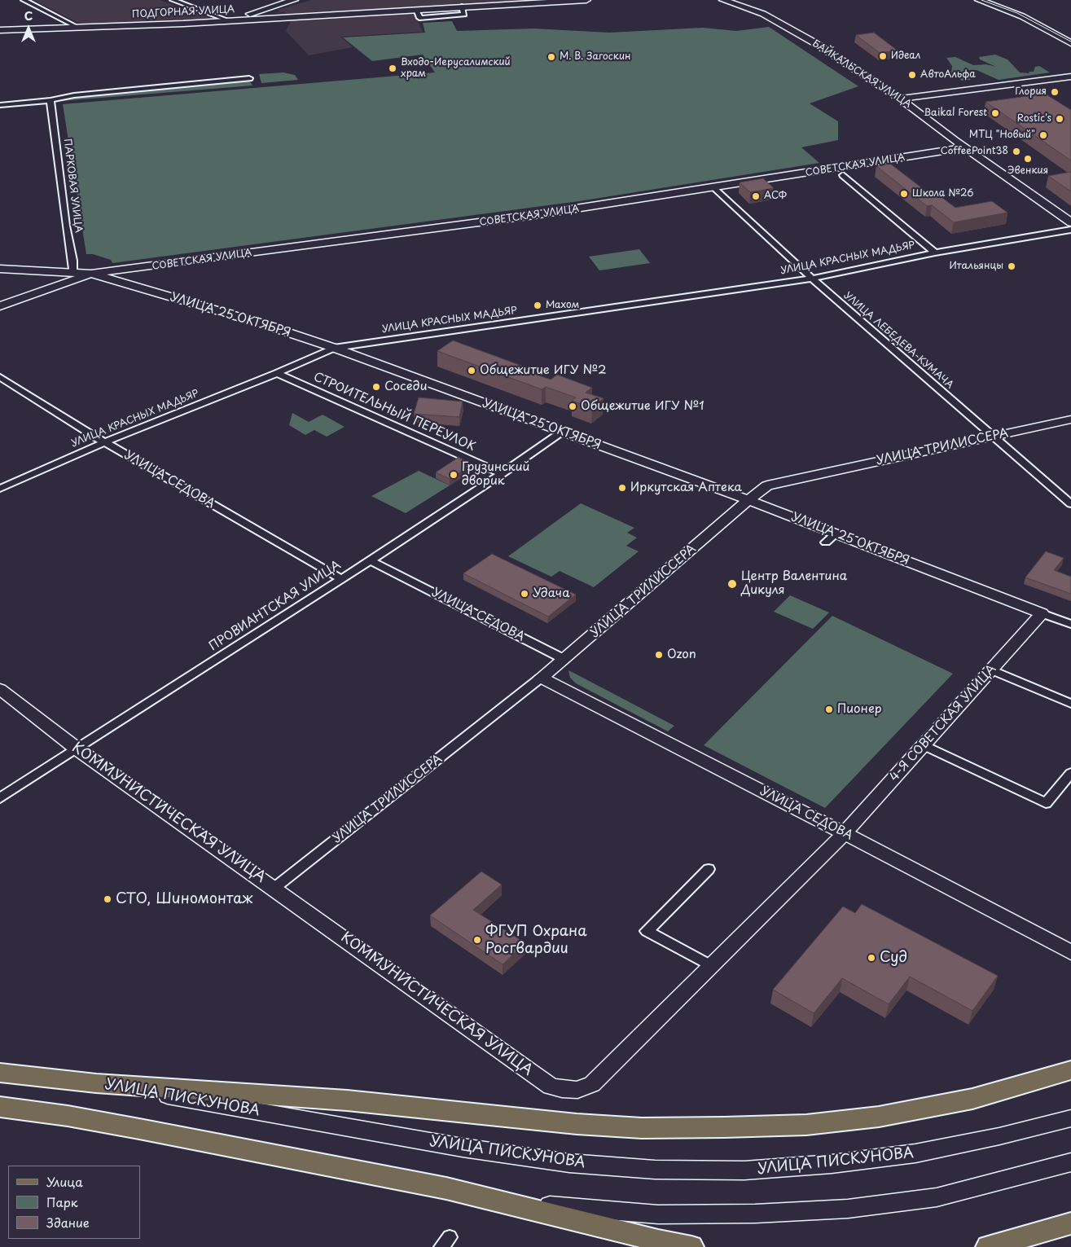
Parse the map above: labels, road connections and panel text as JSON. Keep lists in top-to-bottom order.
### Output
{
  "streets": {
    "main road": [
      "ПОДГОРНАЯ УЛИЦА",
      "БАЙКАЛЬСКАЯ УЛИЦА",
      "СОВЕТСКАЯ УЛИЦА",
      "УЛИЦА 25 ОКТЯБРЯ",
      "УЛИЦА ТРИЛИССЕРА",
      "УЛИЦА СЕДОВА",
      "4-Я СОВЕТСКАЯ УЛИЦА",
      "КОММУНИСТИЧЕСКАЯ УЛИЦА",
      "УЛИЦА ПИСКУНОВА"
    ],
    "street": [
      "ПАРКОВАЯ УЛИЦА",
      "УЛИЦА КРАСНЫХ МАДЬЯР",
      "УЛИЦА ЛЕБЕДЕВА-КУМАЧА",
      "СТРОИТЕЛЬНЫЙ ПЕРЕУЛОК",
      "ПРОВИАНТСКАЯ УЛИЦА"
    ]
  },
  "crossings": [
    ["БАЙКАЛЬСКАЯ УЛИЦА", "СОВЕТСКАЯ УЛИЦА"],
    ["СОВЕТСКАЯ УЛИЦА", "УЛИЦА 25 ОКТЯБРЯ"],
    ["СОВЕТСКАЯ УЛИЦА", "УЛИЦА ЛЕБЕДЕВА-КУМАЧА"],
    ["ПАРКОВАЯ УЛИЦА", "УЛИЦА 25 ОКТЯБРЯ"],
    ["УЛИЦА КРАСНЫХ МАДЬЯР", "УЛИЦА 25 ОКТЯБРЯ"],
    ["УЛИЦА КРАСНЫХ МАДЬЯР", "УЛИЦА ЛЕБЕДЕВА-КУМАЧА"],
    ["УЛИЦА КРАСНЫХ МАДЬЯР", "СТРОИТЕЛЬНЫЙ ПЕРЕУЛОК"],
    ["УЛИЦА КРАСНЫХ МАДЬЯР", "УЛИЦА СЕДОВА"],
    ["УЛИЦА 25 ОКТЯБРЯ", "УЛИЦА ТРИЛИССЕРА"],
    ["УЛИЦА 25 ОКТЯБРЯ", "ПРОВИАНТСКАЯ УЛИЦА"],
    ["УЛИЦА 25 ОКТЯБРЯ", "4-Я СОВЕТСКАЯ УЛИЦА"],
    ["УЛИЦА ЛЕБЕДЕВА-КУМАЧА", "УЛИЦА ТРИЛИССЕРА"],
    ["СТРОИТЕЛЬНЫЙ ПЕРЕУЛОК", "ПРОВИАНТСКАЯ УЛИЦА"],
    ["УЛИЦА ТРИЛИССЕРА", "УЛИЦА СЕДОВА"],
    ["УЛИЦА ТРИЛИССЕРА", "КОММУНИСТИЧЕСКАЯ УЛИЦА"],
    ["УЛИЦА СЕДОВА", "ПРОВИАНТСКАЯ УЛИЦА"],
    ["УЛИЦА СЕДОВА", "4-Я СОВЕТСКАЯ УЛИЦА"],
    ["УЛИЦА СЕДОВА", "КОММУНИСТИЧЕСКАЯ УЛИЦА"],
    ["ПРОВИАНТСКАЯ УЛИЦА", "КОММУНИСТИЧЕСКАЯ УЛИЦА"],
    ["4-Я СОВЕТСКАЯ УЛИЦА", "КОММУНИСТИЧЕСКАЯ УЛИЦА"]
  ],
  "places": [
    "Идеал",
    "М. В. Загоскин",
    "Входо-Иерусалимский храм",
    "АвтоАльфа",
    "Глория",
    "Baikal Forest",
    "Rostic's",
    "МТЦ \"Новый\"",
    "CoffeePoint38",
    "Эвенкия",
    "Школа №26",
    "АСФ",
    "Итальянцы",
    "Махом",
    "Общежитие ИГУ №2",
    "Соседи",
    "Общежитие ИГУ №1",
    "Грузинский дворик",
    "Иркутская Аптека",
    "Центр Валентина Дикуля",
    "Удача",
    "Ozon",
    "Пионер",
    "СТО, Шиномонтаж",
    "ФГУП Охрана Росгвардии",
    "Суд"
  ],
  "legend": ["Улица", "Парк", "Здание"],
  "north": "top"
}
